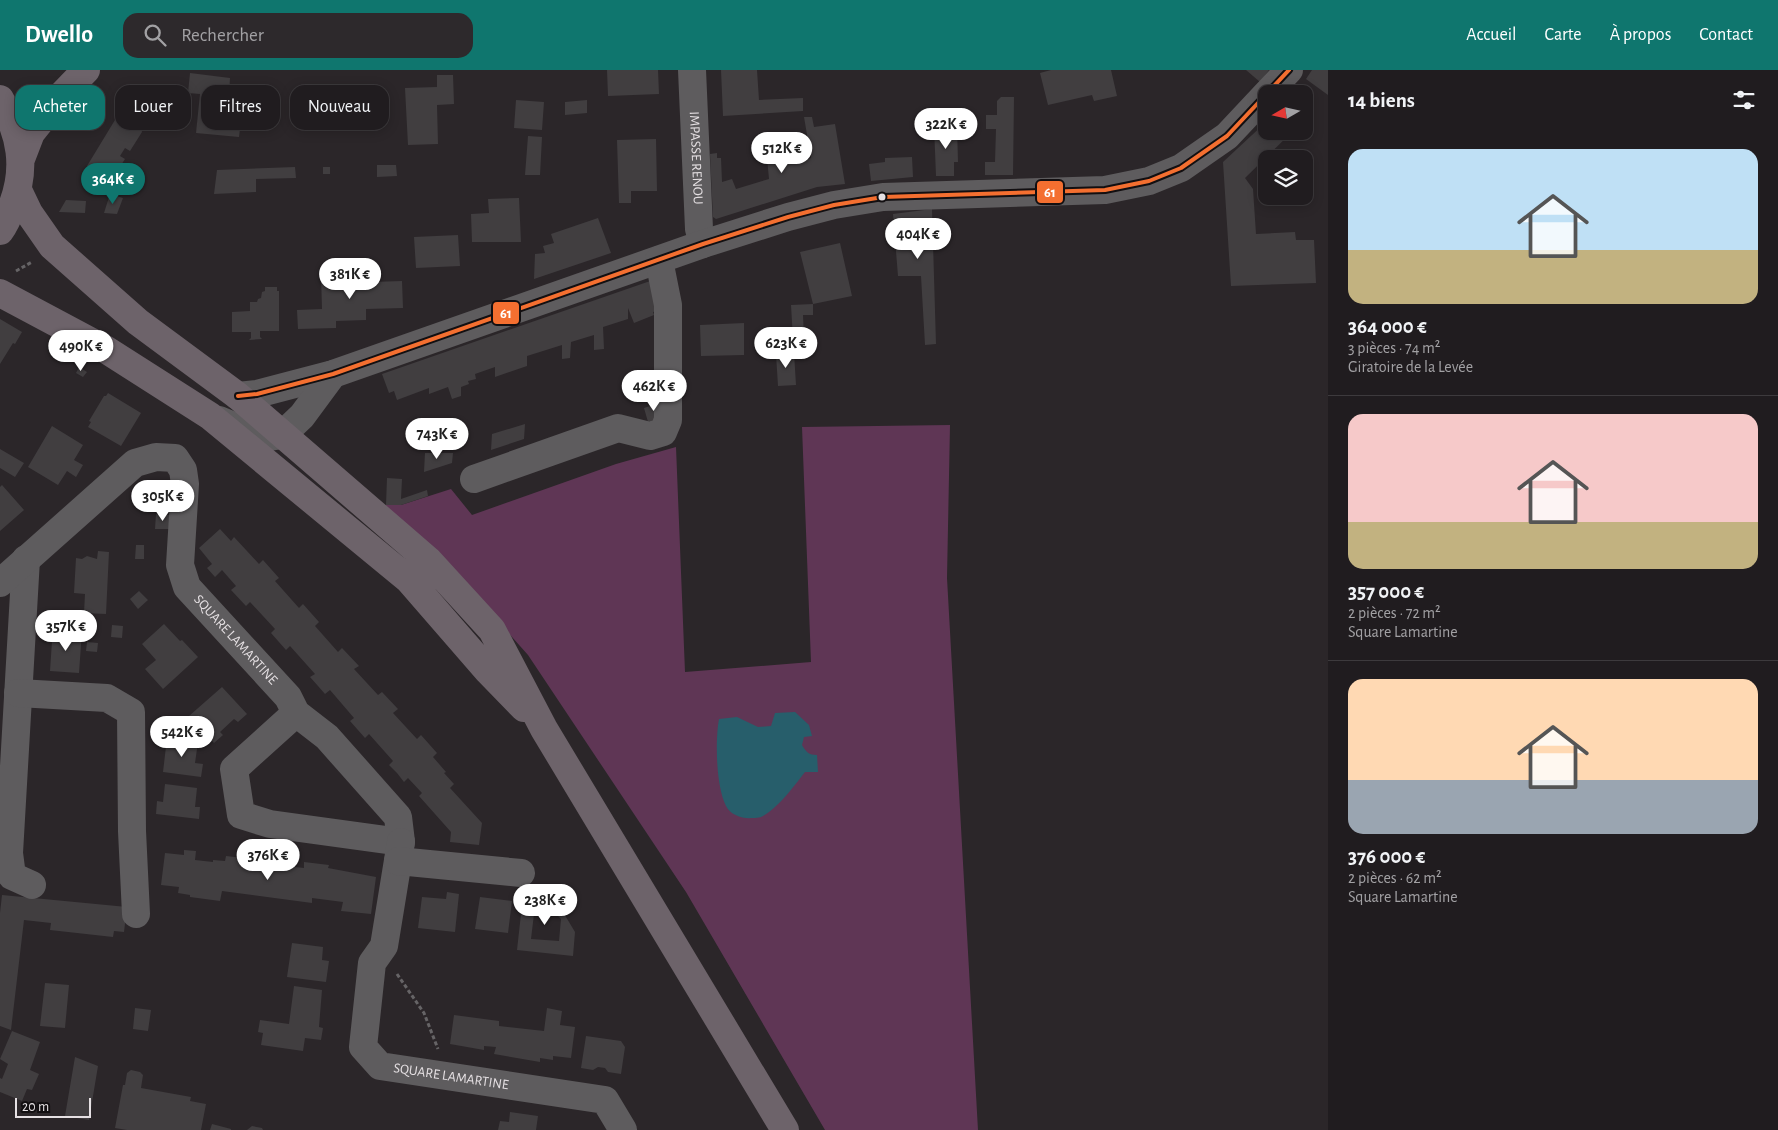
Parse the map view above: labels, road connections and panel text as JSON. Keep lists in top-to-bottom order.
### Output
{
  "streets": {
    "street": ["IMPASSE RENOU", "SQUARE LAMARTINE"]
  },
  "lines": ["transit line 61"],
  "scale_bar": "20 m",
  "north": "left",
  "page": {
    "header": "Dwello",
    "search": "Rechercher",
    "nav": [
      "Accueil",
      "Carte",
      "À propos",
      "Contact"
    ],
    "heading": "14 biens",
    "chip": [
      "Acheter",
      "Louer",
      "Filtres",
      "Nouveau"
    ],
    "price": [
      "322K €",
      "512K €",
      "364K €",
      "404K €",
      "381K €",
      "623K €",
      "490K €",
      "462K €",
      "743K €",
      "305K €",
      "357K €",
      "542K €",
      "376K €",
      "238K €"
    ],
    "list": [
      {
        "name": "364 000 €",
        "note": "3 pièces · 74 m² · Giratoire de la Levée"
      },
      {
        "name": "357 000 €",
        "note": "2 pièces · 72 m² · Square Lamartine"
      },
      {
        "name": "376 000 €",
        "note": "2 pièces · 62 m² · Square Lamartine"
      }
    ],
    "scale": "20 m"
  }
}
